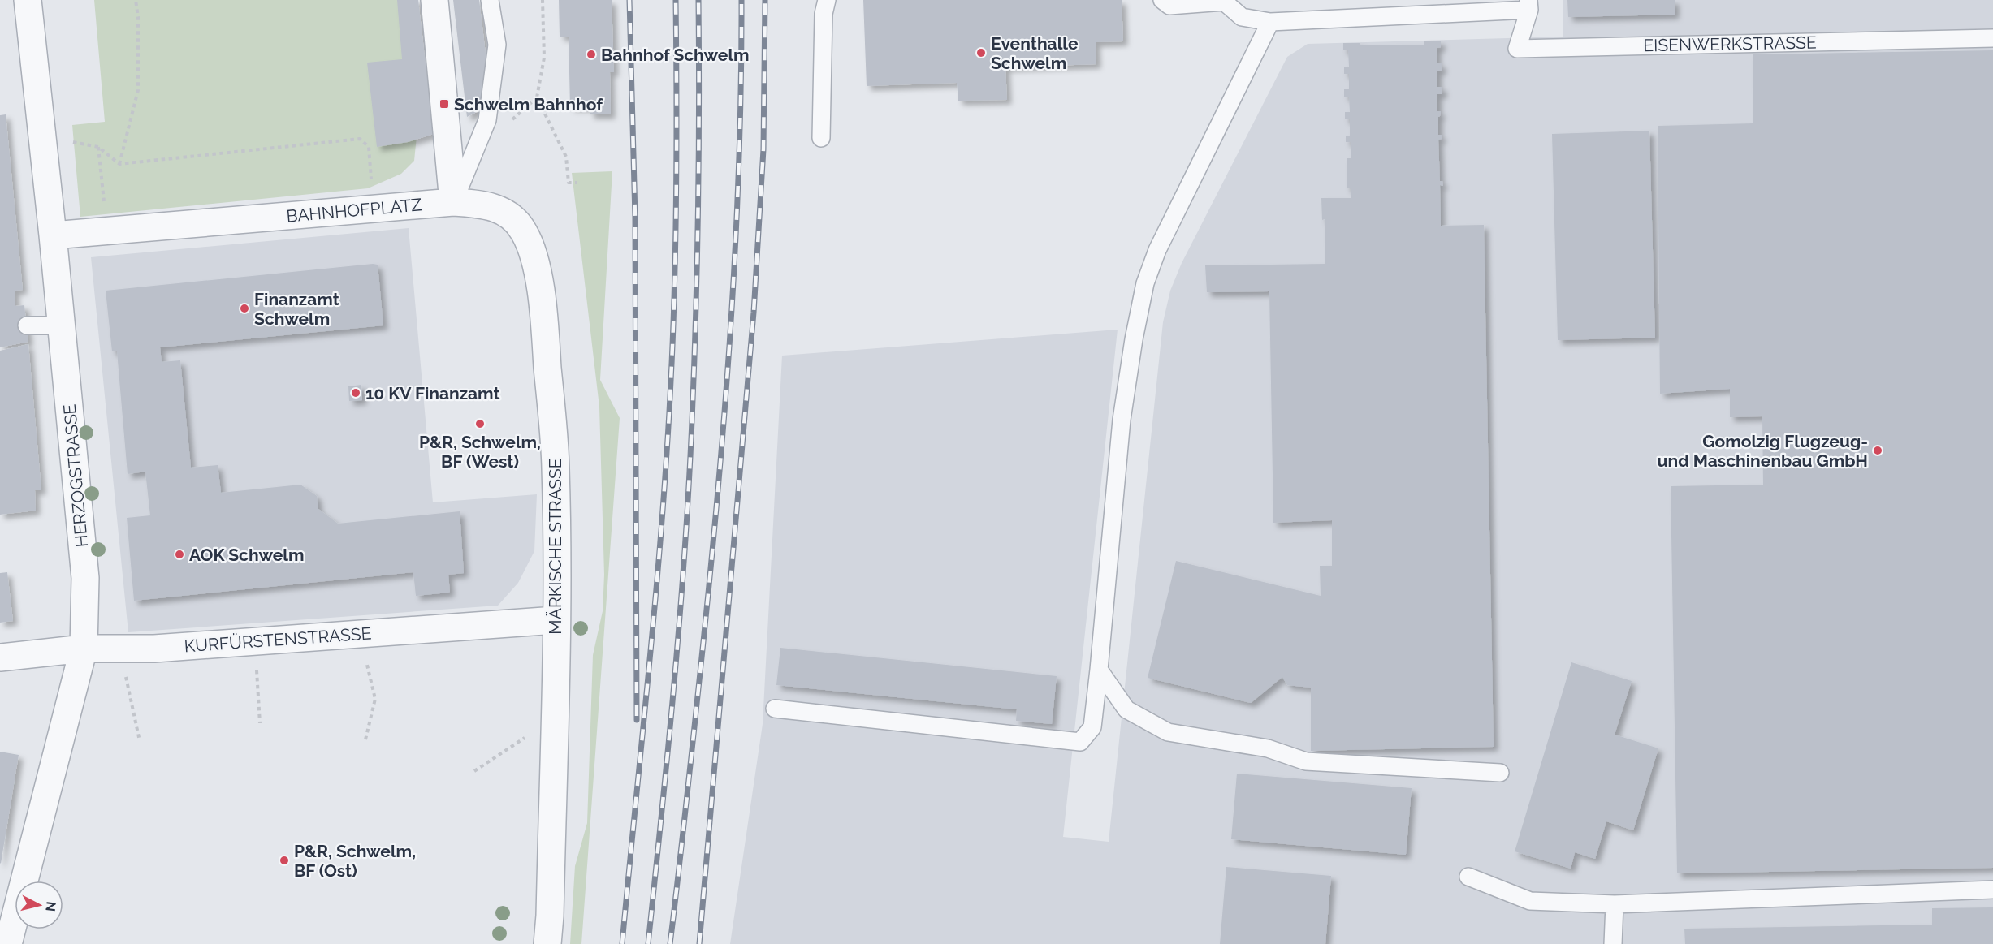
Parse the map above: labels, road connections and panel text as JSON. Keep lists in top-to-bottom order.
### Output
{
  "streets": {
    "street": [
      "BAHNHOFPLATZ",
      "HERZOGSTRASSE",
      "MÄRKISCHE STRASSE",
      "KURFÜRSTENSTRASSE"
    ],
    "lane": ["EISENWERKSTRASSE"]
  },
  "crossings": [
    ["BAHNHOFPLATZ", "HERZOGSTRASSE"],
    ["BAHNHOFPLATZ", "MÄRKISCHE STRASSE"],
    ["HERZOGSTRASSE", "KURFÜRSTENSTRASSE"],
    ["MÄRKISCHE STRASSE", "KURFÜRSTENSTRASSE"]
  ],
  "places": {
    "other": [
      "Eventhalle Schwelm",
      "Bahnhof Schwelm",
      "Finanzamt Schwelm",
      "10 KV Finanzamt",
      "P&R, Schwelm, BF (West)",
      "Gomolzig Flugzeug- und Maschinenbau GmbH",
      "AOK Schwelm",
      "P&R, Schwelm, BF (Ost)"
    ],
    "transit": ["Schwelm Bahnhof"]
  },
  "north": "right"
}
